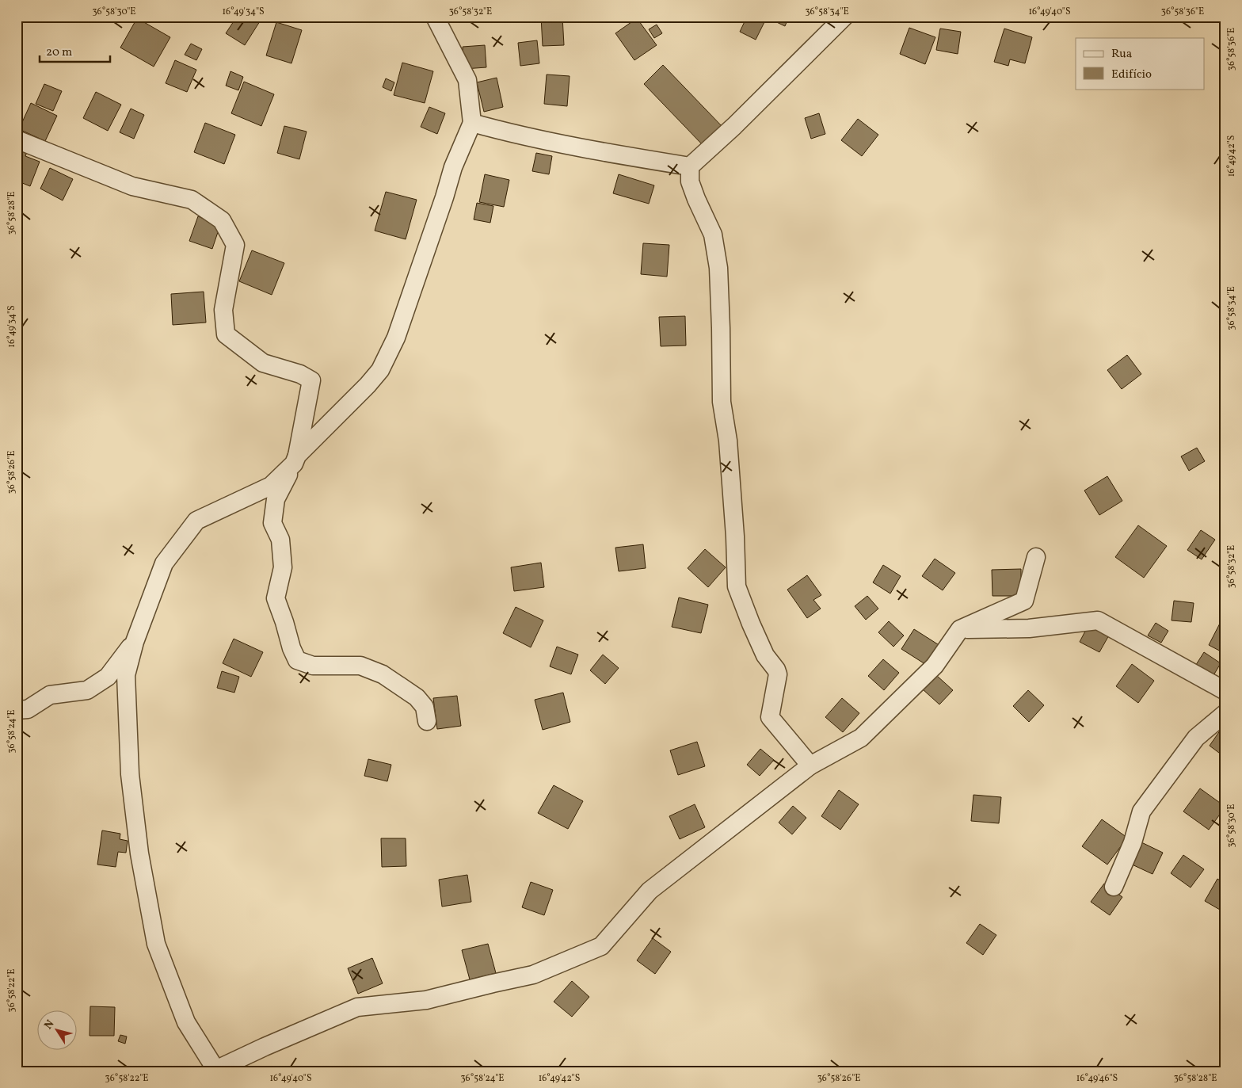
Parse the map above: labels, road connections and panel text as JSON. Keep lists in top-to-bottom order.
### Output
{
  "legend": ["Rua", "Edifício"],
  "scale_bar": "20 m",
  "north": "top left",
  "coordinates": [
    "36°58'30\"E",
    "16°49'34\"S",
    "36°58'32\"E",
    "36°58'34\"E",
    "16°49'40\"S",
    "36°58'36\"E",
    "16°49'42\"S",
    "36°58'28\"E",
    "36°58'26\"E",
    "36°58'24\"E",
    "36°58'22\"E",
    "16°49'46\"S"
  ]
}
